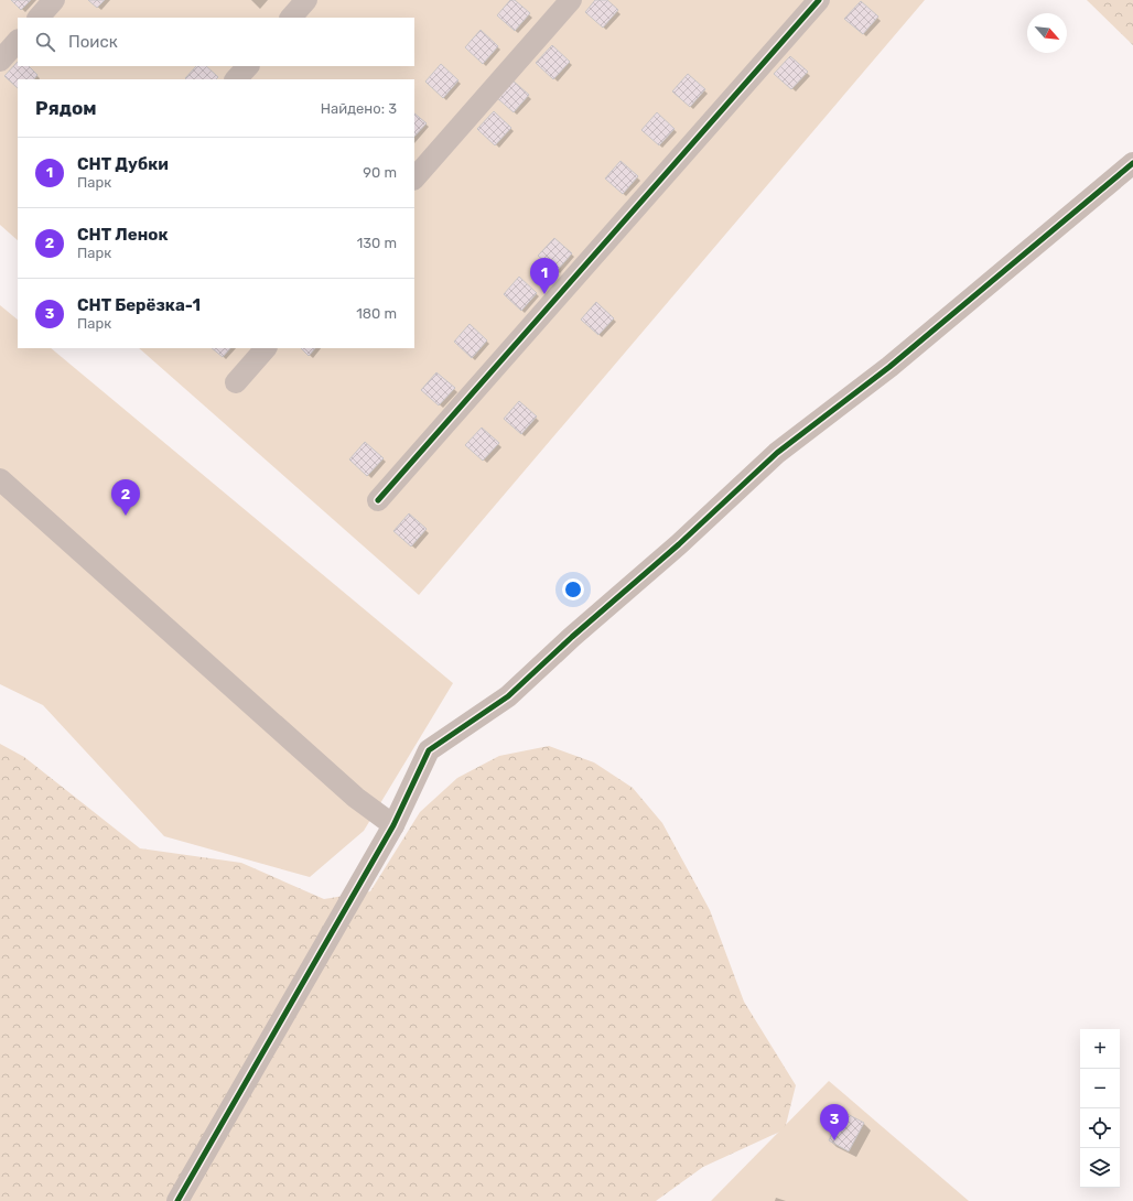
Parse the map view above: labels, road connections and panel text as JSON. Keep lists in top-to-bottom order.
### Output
{
  "north": "bottom right",
  "page": {
    "search": "Поиск",
    "heading": ["Рядом", "Найдено: 3"],
    "list": [
      {
        "mark": "1",
        "name": "СНТ Дубки",
        "note": "Парк",
        "value": "90 m"
      },
      {
        "mark": "2",
        "name": "СНТ Ленок",
        "note": "Парк",
        "value": "130 m"
      },
      {
        "mark": "3",
        "name": "СНТ Берёзка-1",
        "note": "Парк",
        "value": "180 m"
      }
    ],
    "pins": ["1", "2", "3"],
    "map_buttons": ["+", "−"]
  }
}
